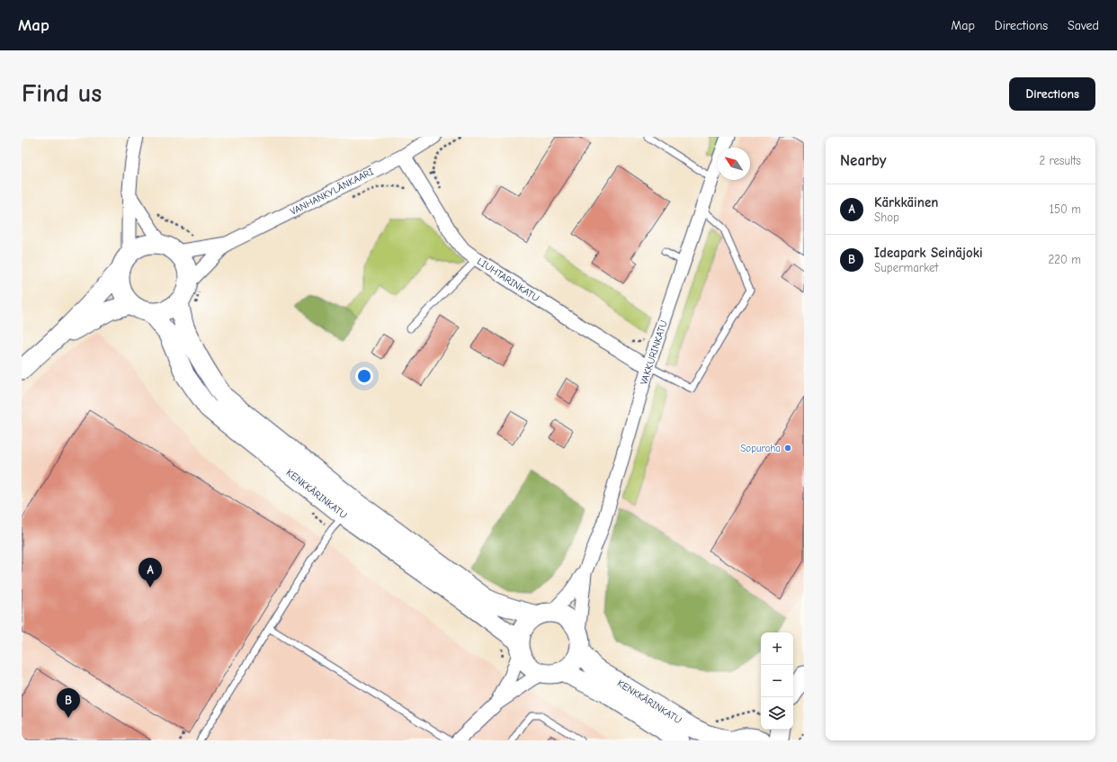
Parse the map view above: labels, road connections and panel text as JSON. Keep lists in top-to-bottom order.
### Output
{
  "streets": {
    "street": [
      "VANHANKYLÄNKAARI",
      "LIUHTARINKATU",
      "VAKKURINKATU",
      "KENKKÄRINKATU"
    ]
  },
  "crossings": [
    ["VANHANKYLÄNKAARI", "LIUHTARINKATU"],
    ["VANHANKYLÄNKAARI", "KENKKÄRINKATU"],
    ["LIUHTARINKATU", "VAKKURINKATU"]
  ],
  "places": ["Sopuraha"],
  "north": "top left",
  "page": {
    "header": "Map",
    "nav": ["Map", "Directions", "Saved"],
    "buttons": "Directions",
    "title": "Find us",
    "heading": ["Nearby", "2 results"],
    "list": [
      {
        "mark": "A",
        "name": "Kärkkäinen",
        "note": "Shop",
        "value": "150 m"
      },
      {
        "mark": "B",
        "name": "Ideapark Seinäjoki",
        "note": "Supermarket",
        "value": "220 m"
      }
    ],
    "pins": ["A", "B"],
    "map_buttons": ["+", "−"]
  }
}
